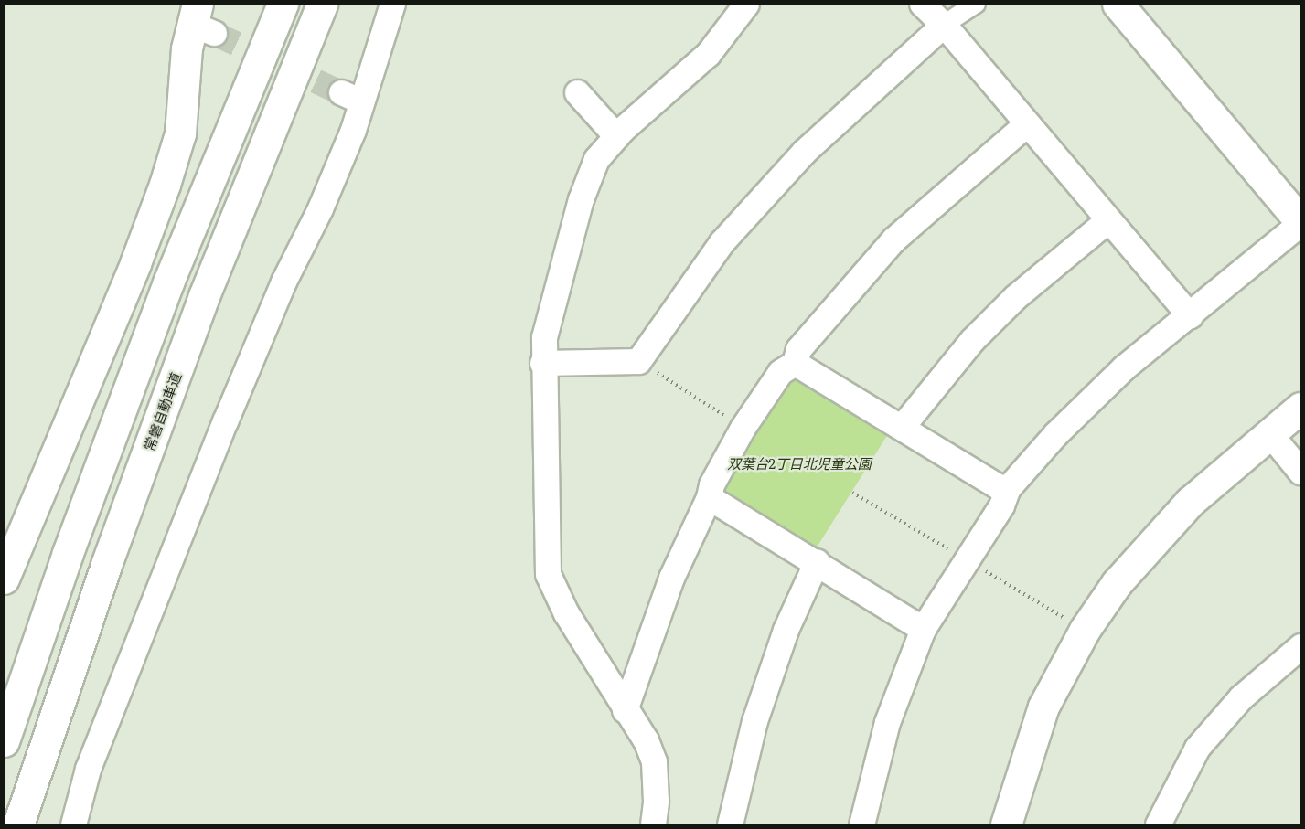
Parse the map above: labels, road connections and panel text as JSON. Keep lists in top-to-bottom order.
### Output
{
  "streets": {
    "main road": ["常磐自動車道"]
  },
  "parks": ["双葉台2丁目北児童公園"]
}
